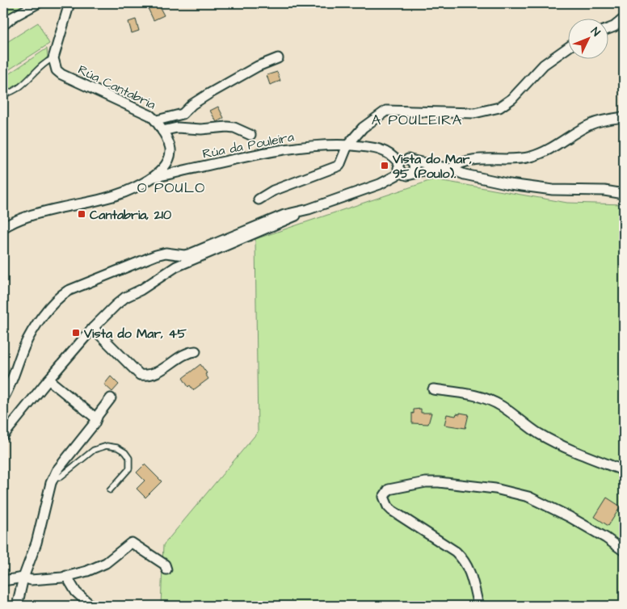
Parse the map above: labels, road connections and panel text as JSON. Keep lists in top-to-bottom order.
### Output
{
  "streets": {
    "street": ["Rúa Cantabria", "Rúa da Pouleira"]
  },
  "crossings": [
    ["Rúa Cantabria", "Rúa da Pouleira"]
  ],
  "districts": ["A POULEIRA", "O POULO"],
  "places": {
    "transit": ["Vista do Mar, 95 (Poulo).", "Cantabria, 210", "Vista do Mar, 45"]
  },
  "north": "top right"
}
